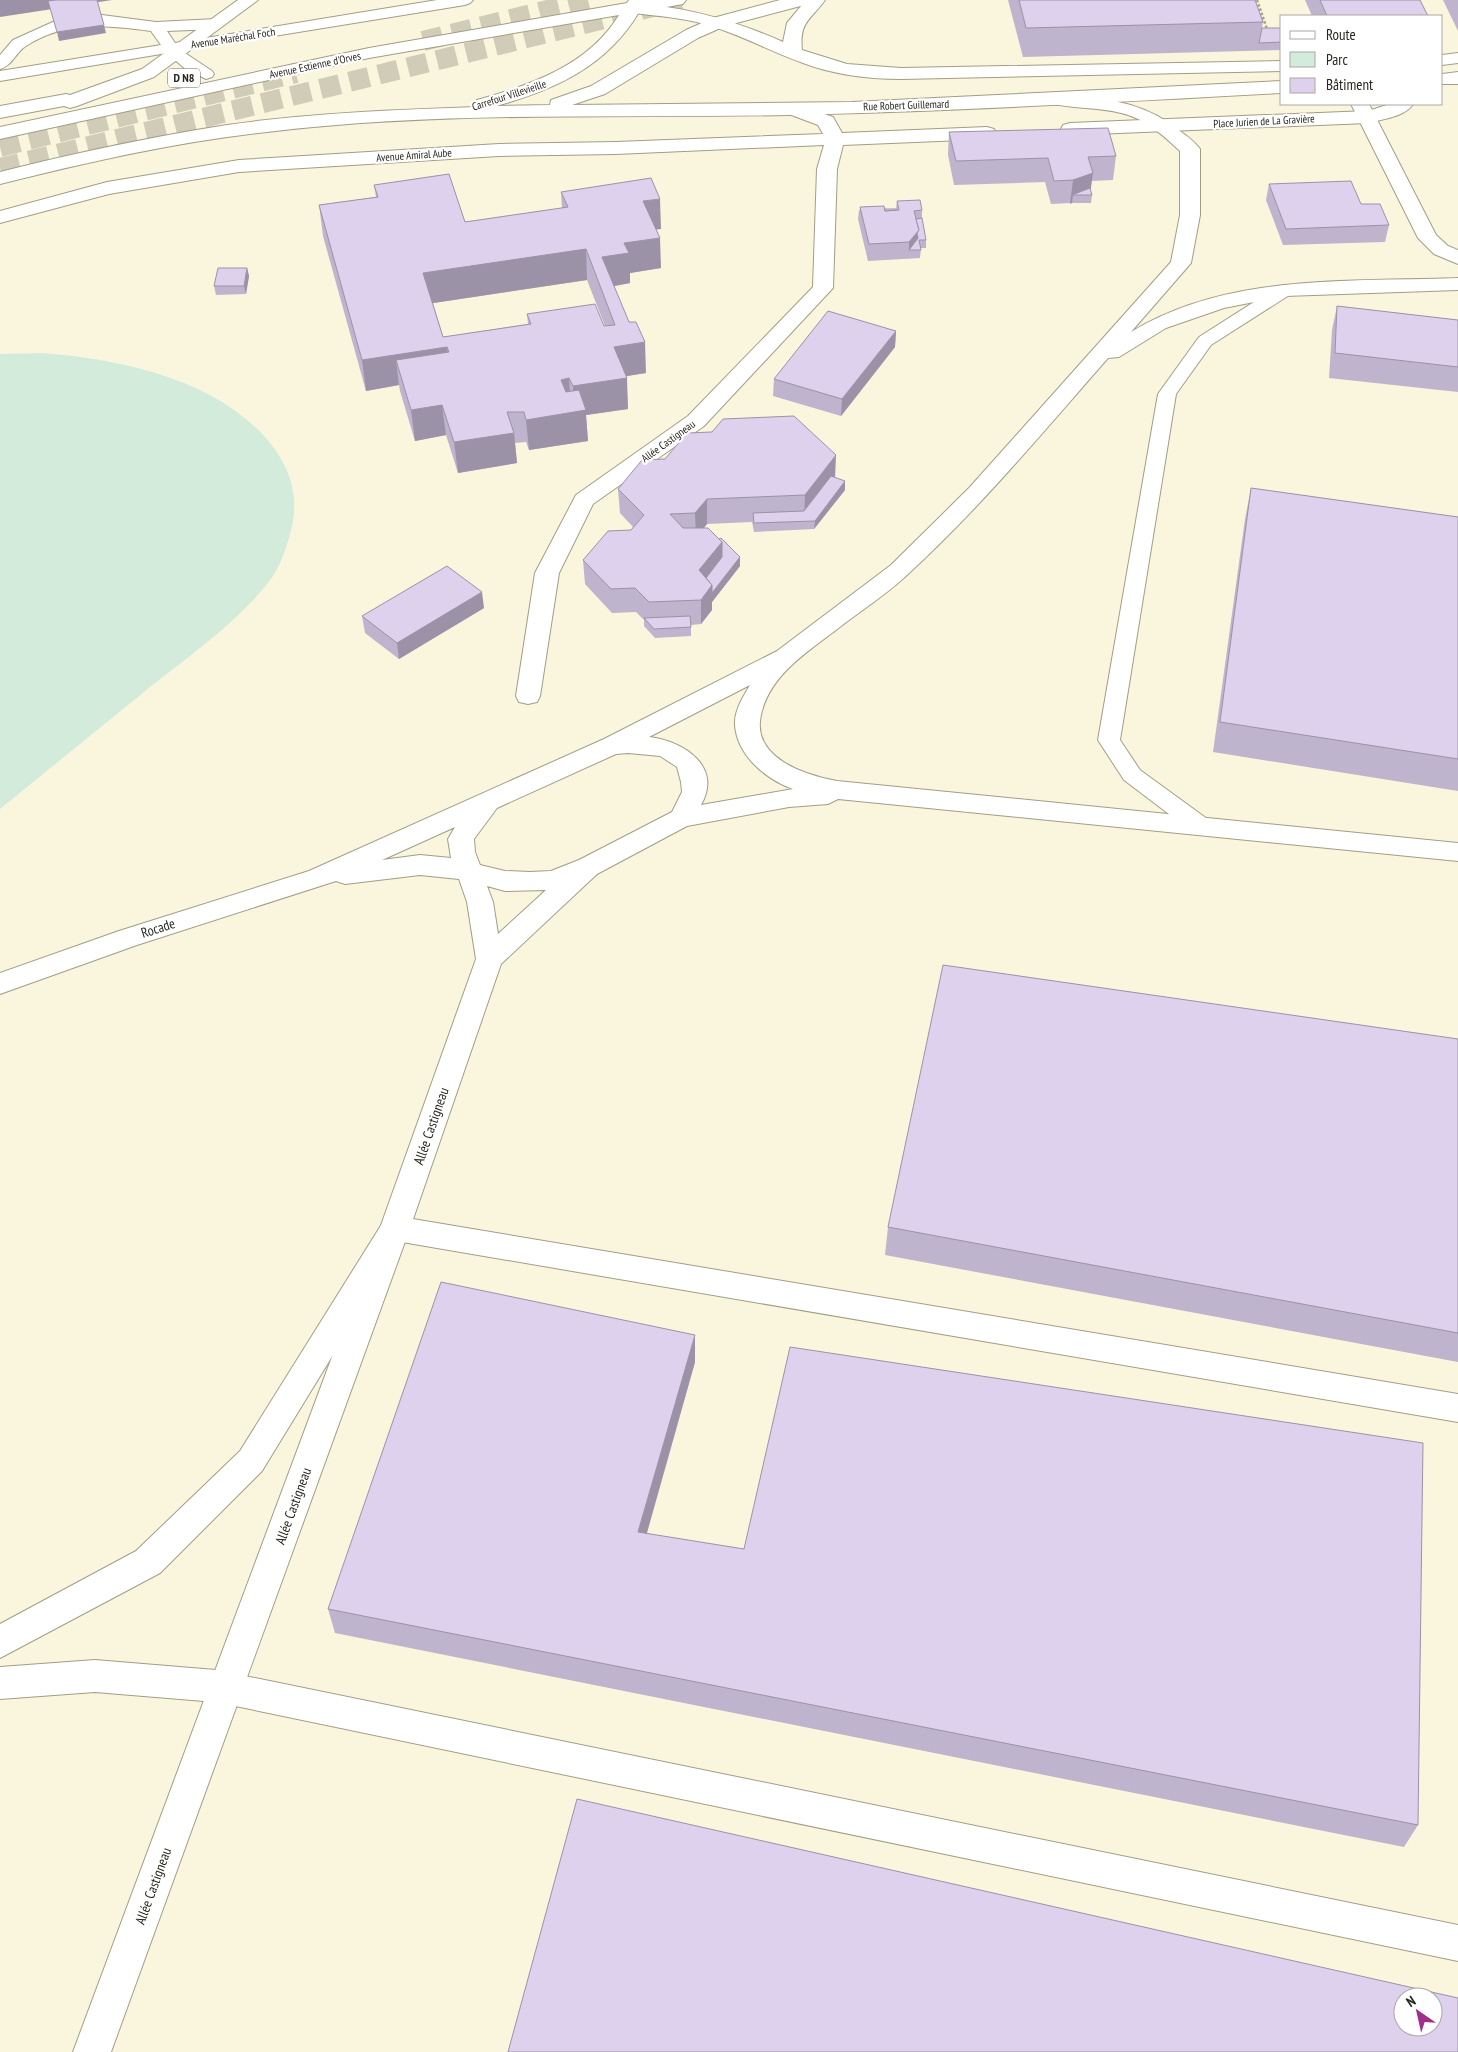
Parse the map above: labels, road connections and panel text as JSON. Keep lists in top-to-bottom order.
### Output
{
  "streets": {
    "street": [
      "Avenue Estienne d'Orves",
      "D N8",
      "Carrefour Villevieille",
      "Rue Robert Guillemard",
      "Place Jurien de La Gravière",
      "Avenue Amiral Aube",
      "Allée Castigneau",
      "Rocade"
    ],
    "lane": ["Avenue Maréchal Foch"]
  },
  "crossings": [
    ["Avenue Estienne d'Orves", "D N8"],
    ["Avenue Estienne d'Orves", "Carrefour Villevieille"],
    ["Carrefour Villevieille", "Rue Robert Guillemard"],
    ["Avenue Amiral Aube", "Allée Castigneau"]
  ],
  "legend": ["Route", "Parc", "Bâtiment"],
  "north": "top left"
}
